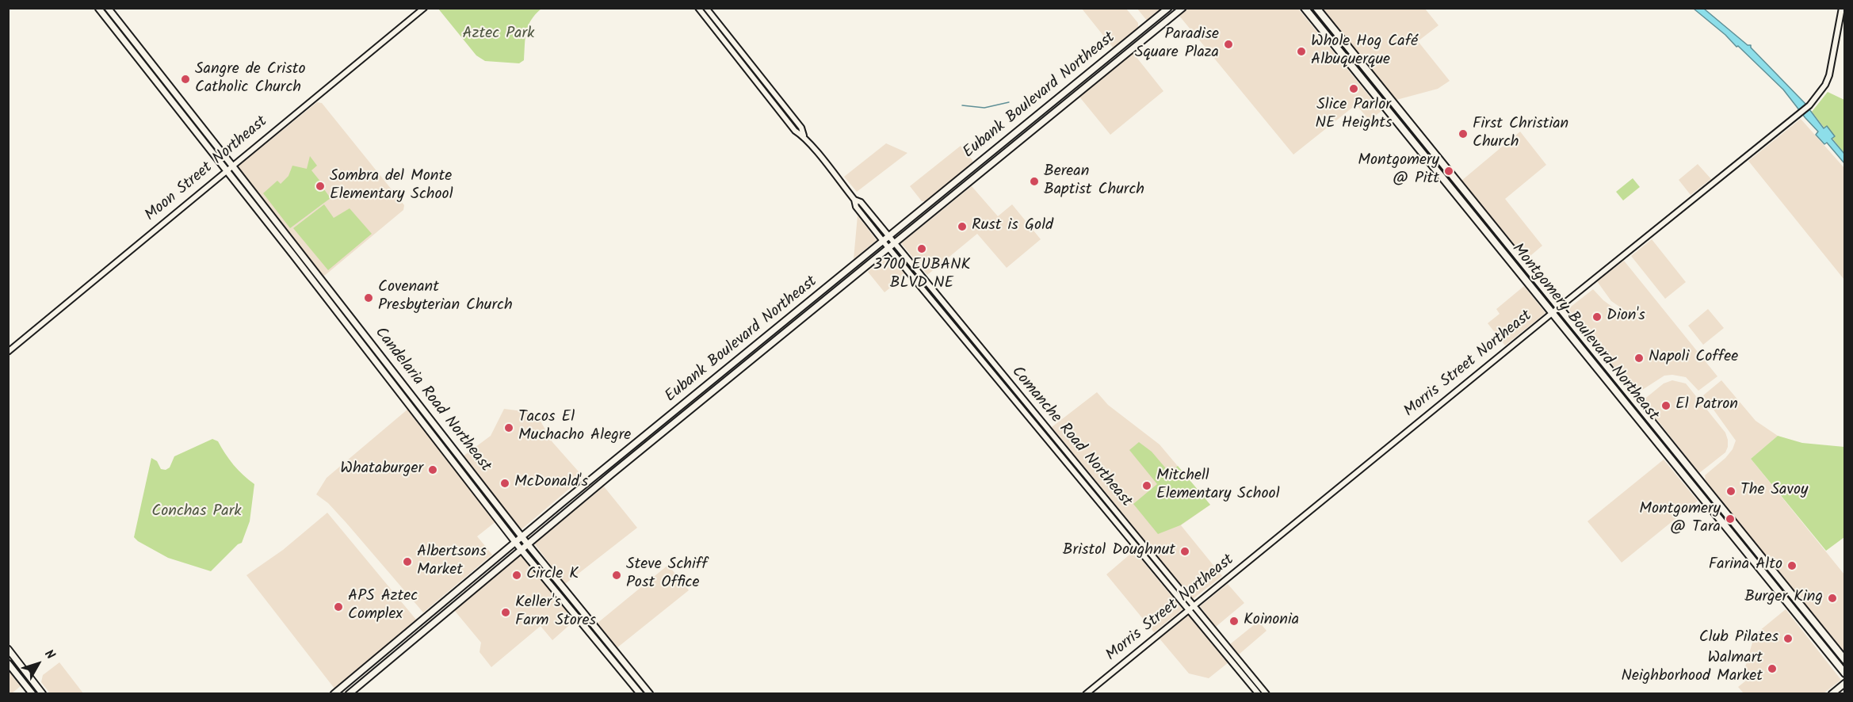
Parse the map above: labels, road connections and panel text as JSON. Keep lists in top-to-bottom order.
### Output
{
  "streets": {
    "main road": ["Eubank Boulevard Northeast", "Montgomery Boulevard Northeast", "Candelaria Road Northeast"],
    "street": ["Moon Street Northeast", "Morris Street Northeast", "Comanche Road Northeast"]
  },
  "crossings": [
    ["Eubank Boulevard Northeast", "Candelaria Road Northeast"],
    ["Eubank Boulevard Northeast", "Comanche Road Northeast"],
    ["Moon Street Northeast", "Candelaria Road Northeast"],
    ["Montgomery Boulevard Northeast", "Morris Street Northeast"],
    ["Morris Street Northeast", "Comanche Road Northeast"]
  ],
  "parks": ["Aztec Park", "Conchas Park"],
  "places": [
    "Paradise Square Plaza",
    "Whole Hog Café Albuquerque",
    "Sangre de Cristo Catholic Church",
    "Slice Parlor NE Heights",
    "First Christian Church",
    "Montgomery @ Pitt",
    "Berean Baptist Church",
    "Sombra del Monte Elementary School",
    "Rust is Gold",
    "3700 EUBANK BLVD NE",
    "Covenant Presbyterian Church",
    "Dion's",
    "Napoli Coffee",
    "El Patron",
    "Tacos El Muchacho Alegre",
    "Whataburger",
    "McDonald's",
    "Mitchell Elementary School",
    "The Savoy",
    "Montgomery @ Tara",
    "Bristol Doughnut",
    "Albertsons Market",
    "Farina Alto",
    "Circle K",
    "Steve Schiff Post Office",
    "Burger King",
    "APS Aztec Complex",
    "Keller's Farm Stores",
    "Koinonia",
    "Club Pilates",
    "Walmart Neighborhood Market"
  ],
  "north": "top right"
}
